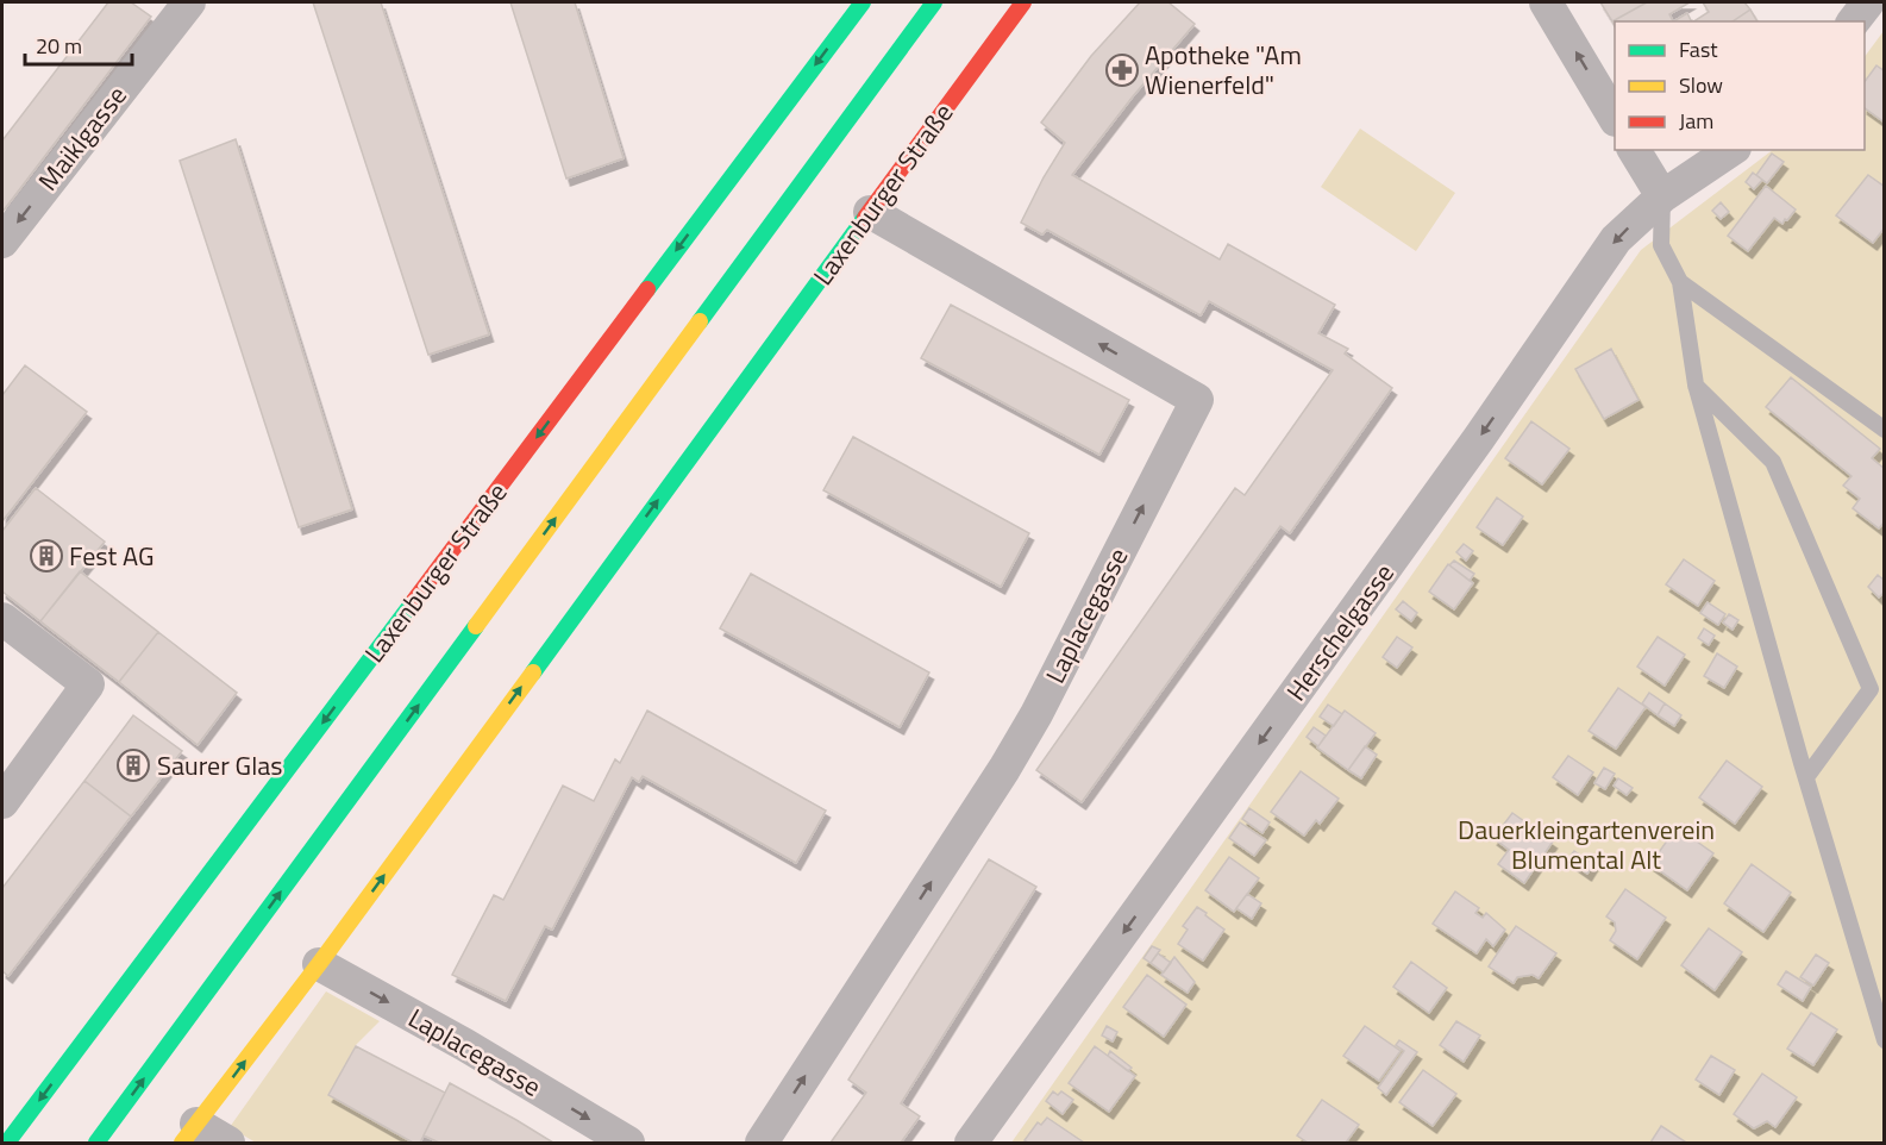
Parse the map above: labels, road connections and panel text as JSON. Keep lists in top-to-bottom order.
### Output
{
  "streets": {
    "main road": ["Laxenburger Straße"],
    "street": ["Maiklgasse", "Laplacegasse", "Herschelgasse"]
  },
  "crossings": [
    ["Laxenburger Straße", "Laplacegasse"]
  ],
  "one_way": ["Maiklgasse", "Herschelgasse"],
  "parks": ["Dauerkleingartenverein Blumental Alt"],
  "places": {
    "pharmacy": ["Apotheke \"Am Wienerfeld\""],
    "building": ["Fest AG", "Saurer Glas"]
  },
  "legend": ["Fast", "Slow", "Jam"],
  "scale_bar": "20 m"
}
